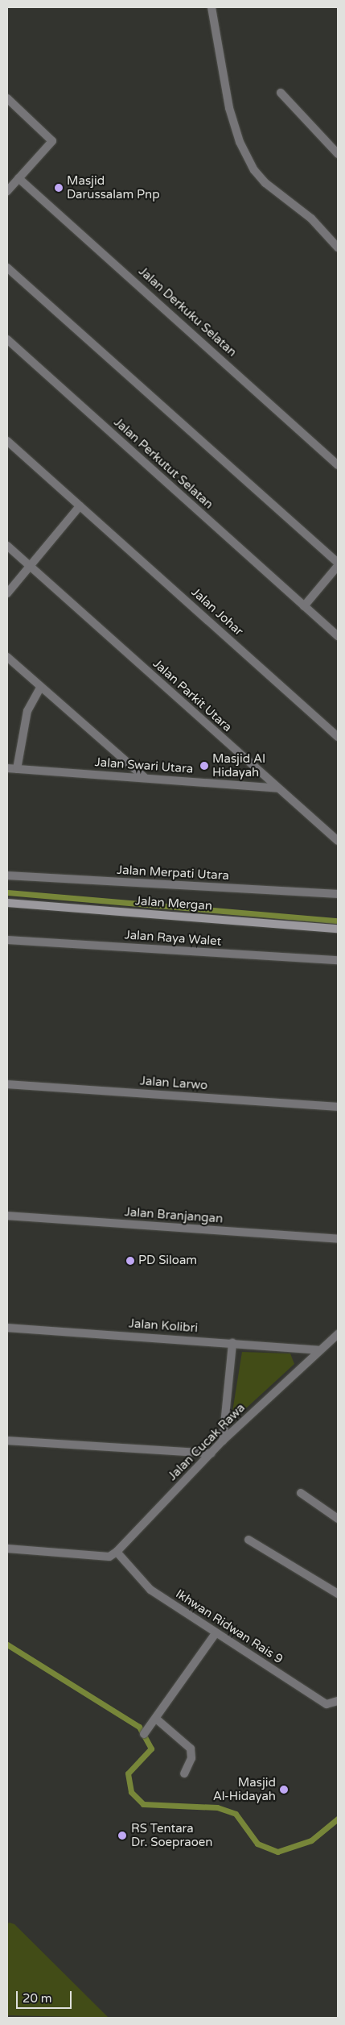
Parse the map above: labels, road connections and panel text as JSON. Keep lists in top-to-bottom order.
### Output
{
  "streets": {
    "street": [
      "Jalan Derkuku Selatan",
      "Jalan Perkutut Selatan",
      "Jalan Johar",
      "Jalan Parkit Utara",
      "Jalan Swari Utara",
      "Jalan Merpati Utara",
      "Jalan Mergan",
      "Jalan Raya Walet",
      "Jalan Larwo",
      "Jalan Branjangan",
      "Jalan Kolibri",
      "Jalan Cucak Rawa",
      "Ikhwan Ridwan Rais 9"
    ]
  },
  "crossings": [
    ["Jalan Parkit Utara", "Jalan Swari Utara"],
    ["Jalan Kolibri", "Jalan Cucak Rawa"],
    ["Jalan Cucak Rawa", "Ikhwan Ridwan Rais 9"]
  ],
  "places": [
    "Masjid Darussalam Pnp",
    "Masjid Al Hidayah",
    "PD Siloam",
    "Masjid Al-Hidayah",
    "RS Tentara Dr. Soepraoen"
  ],
  "scale_bar": "20 m"
}
